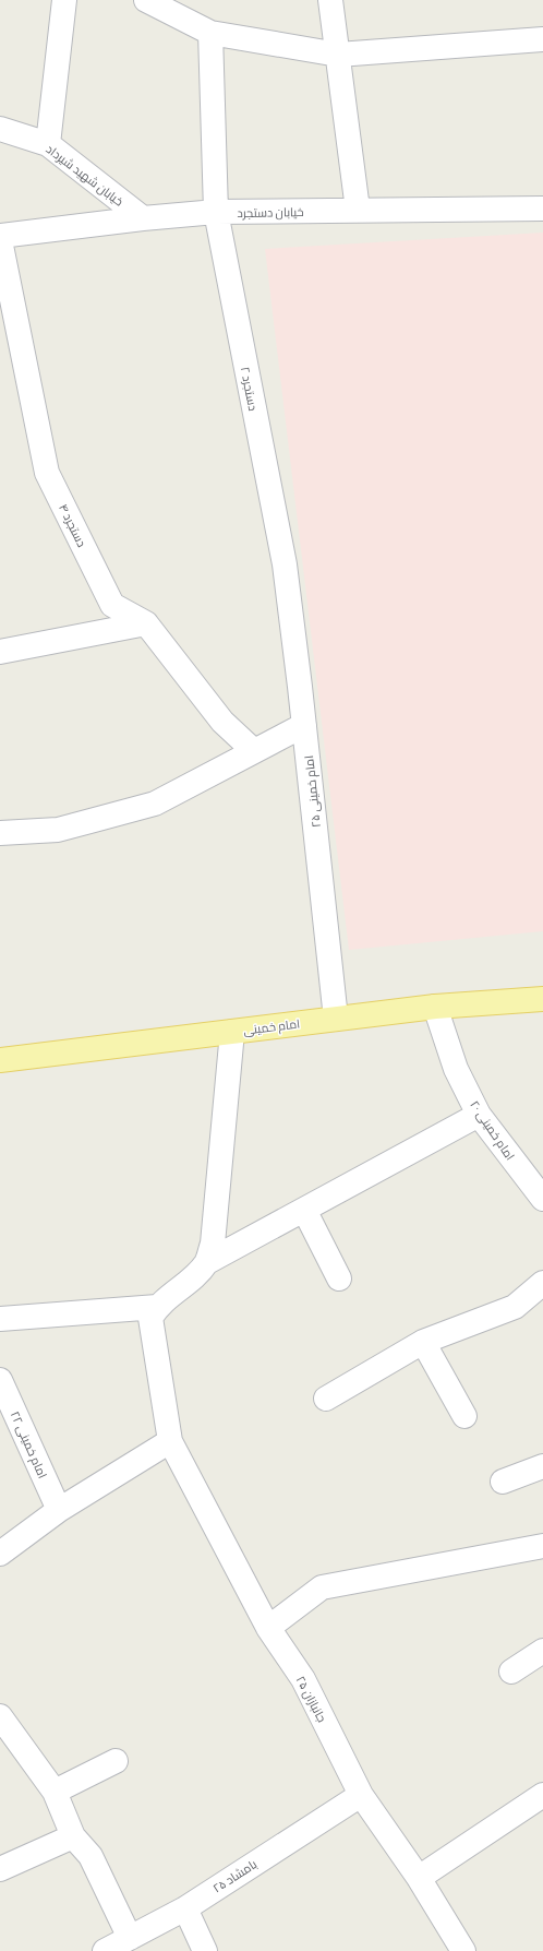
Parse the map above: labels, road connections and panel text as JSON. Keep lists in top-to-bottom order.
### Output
{
  "streets": {
    "main road": ["امام خمینی"],
    "street": [
      "خیابان شهید شیرداد",
      "خیابان دستجرد",
      "دستجرد ۲",
      "دستجرد ۴",
      "امام خمینی ۲۵",
      "امام خمینی ۲۰",
      "امام خمینی ۲۲",
      "جانبازان ۲۵",
      "بامشاد ۲۵"
    ]
  },
  "crossings": [
    ["خیابان شهید شیرداد", "خیابان دستجرد"],
    ["خیابان دستجرد", "دستجرد ۲"],
    ["دستجرد ۲", "امام خمینی ۲۵"],
    ["امام خمینی ۲۵", "امام خمینی"],
    ["امام خمینی", "امام خمینی ۲۰"],
    ["جانبازان ۲۵", "بامشاد ۲۵"]
  ]
}
